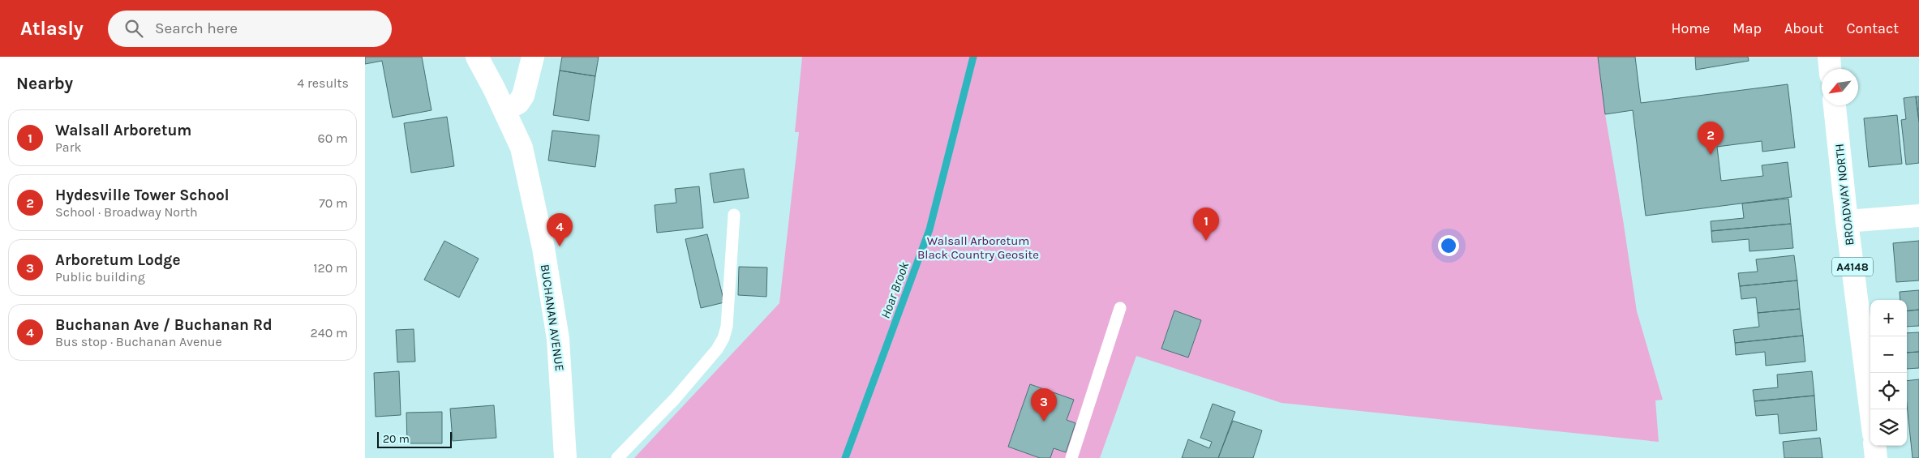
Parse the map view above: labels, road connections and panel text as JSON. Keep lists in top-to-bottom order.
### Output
{
  "streets": {
    "main road": ["BROADWAY NORTH", "A4148", "BUCHANAN AVENUE"]
  },
  "water": ["Hoar Brook"],
  "parks": ["Walsall Arboretum Black Country Geosite"],
  "scale_bar": "20 m",
  "north": "bottom left",
  "page": {
    "header": "Atlasly",
    "search": "Search here",
    "nav": [
      "Home",
      "Map",
      "About",
      "Contact"
    ],
    "heading": ["Nearby", "4 results"],
    "list": [
      {
        "mark": "1",
        "name": "Walsall Arboretum",
        "note": "Park",
        "value": "60 m"
      },
      {
        "mark": "2",
        "name": "Hydesville Tower School",
        "note": "School · Broadway North",
        "value": "70 m"
      },
      {
        "mark": "3",
        "name": "Arboretum Lodge",
        "note": "Public building",
        "value": "120 m"
      },
      {
        "mark": "4",
        "name": "Buchanan Ave / Buchanan Rd",
        "note": "Bus stop · Buchanan Avenue",
        "value": "240 m"
      }
    ],
    "pins": [
      "2",
      "1",
      "4",
      "3"
    ],
    "map_buttons": ["+", "−"],
    "scale": "20 m"
  }
}
